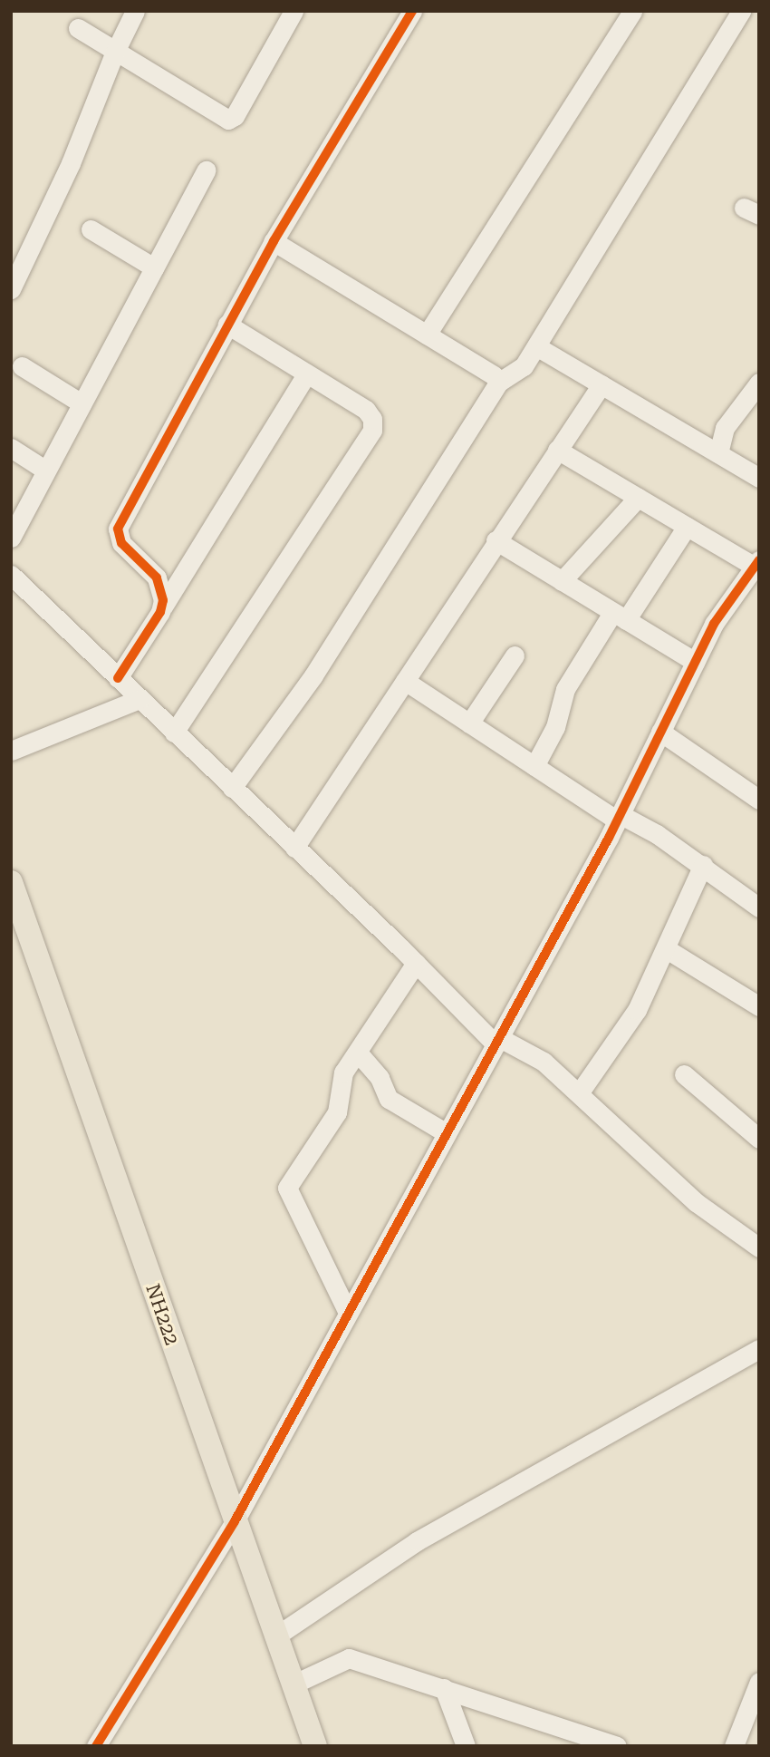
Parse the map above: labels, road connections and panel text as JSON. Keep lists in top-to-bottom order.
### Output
{
  "streets": {
    "main road": ["NH222"]
  }
}
